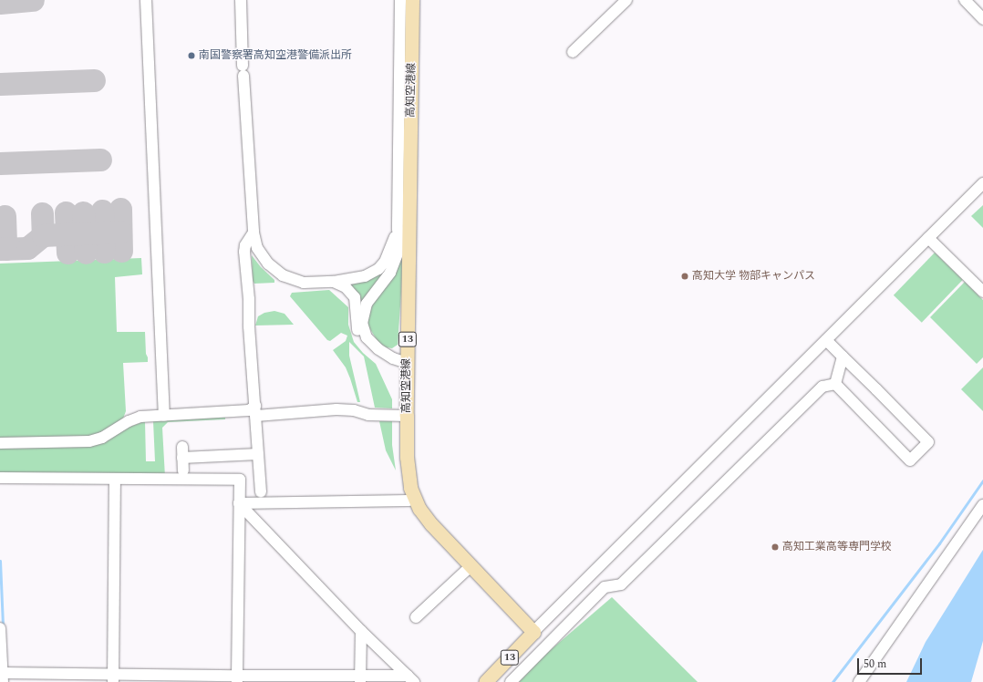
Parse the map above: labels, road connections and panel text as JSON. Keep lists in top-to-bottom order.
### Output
{
  "streets": {
    "main road": ["高知空港線", "13"]
  },
  "crossings": [
    ["高知空港線", "13"]
  ],
  "places": ["南国警察署高知空港警備派出所", "高知大学 物部キャンパス", "高知工業高等専門学校"],
  "scale_bar": "50 m"
}
